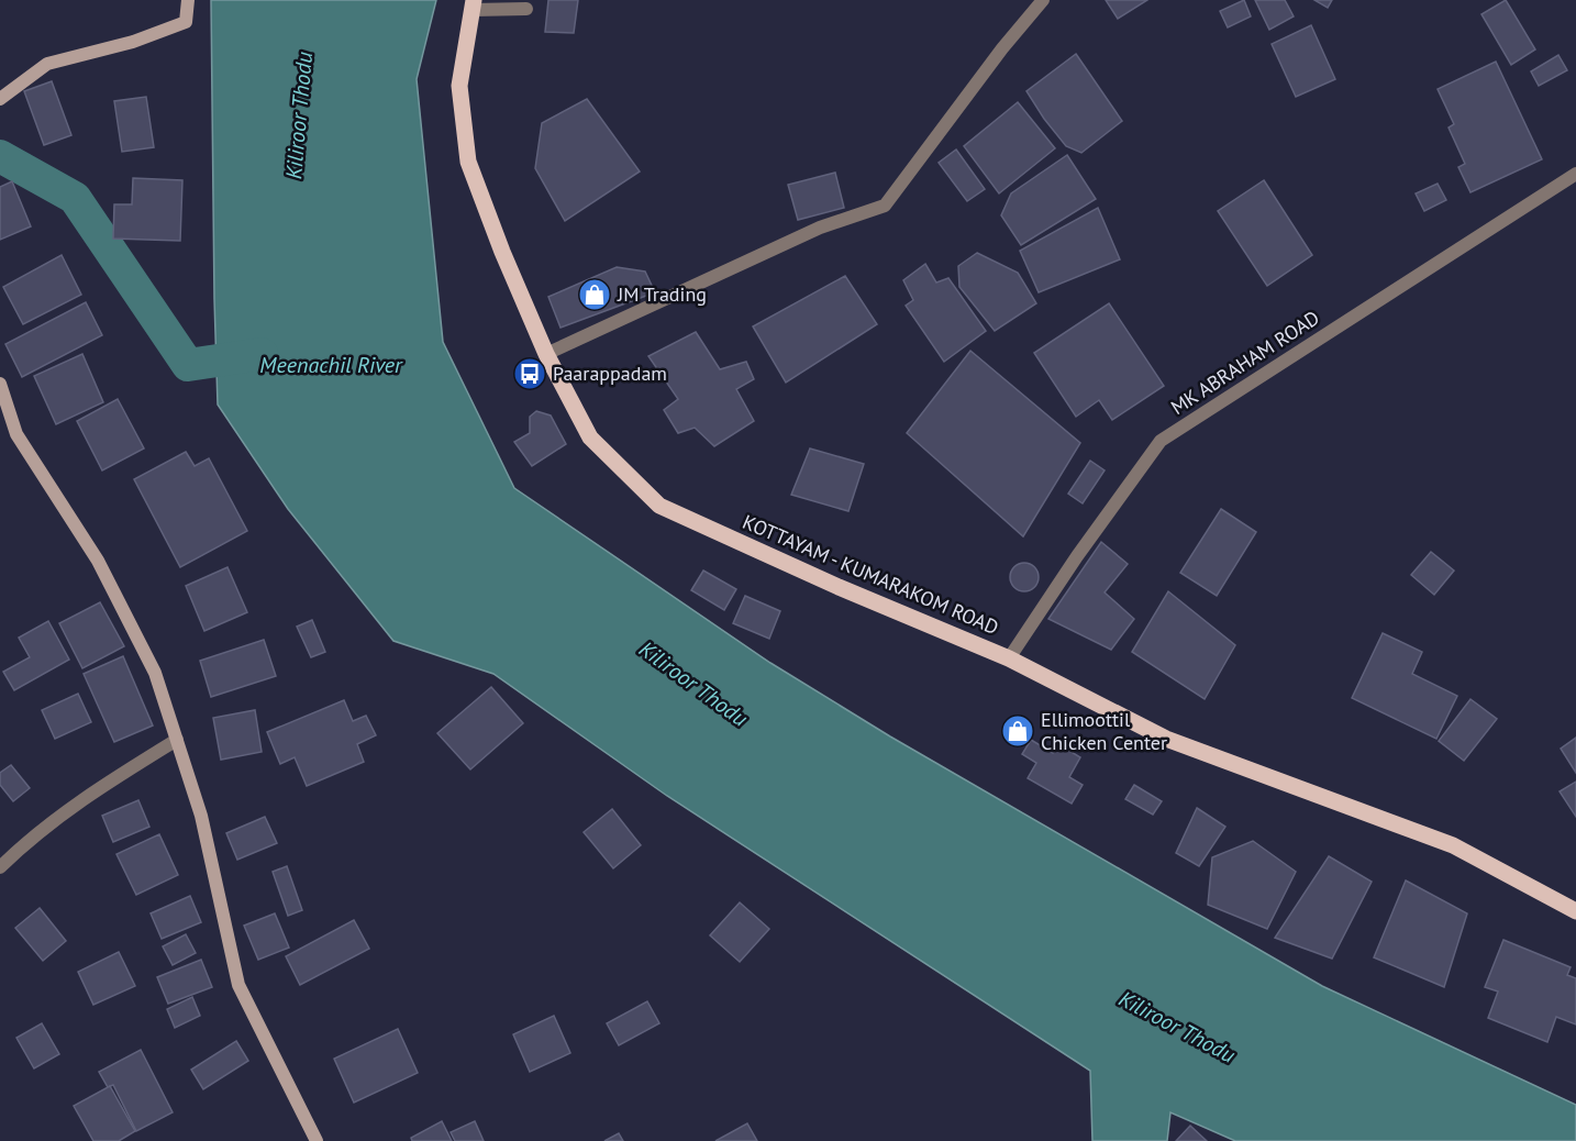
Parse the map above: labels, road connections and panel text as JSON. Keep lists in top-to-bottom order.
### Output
{
  "streets": {
    "main road": ["KOTTAYAM - KUMARAKOM ROAD"],
    "street": ["MK ABRAHAM ROAD"]
  },
  "crossings": [
    ["MK ABRAHAM ROAD", "KOTTAYAM - KUMARAKOM ROAD"]
  ],
  "water": ["Kiliroor Thodu", "Meenachil River"],
  "places": {
    "shop": ["JM Trading", "Ellimoottil Chicken Center"],
    "bus stop": ["Paarappadam"]
  }
}
